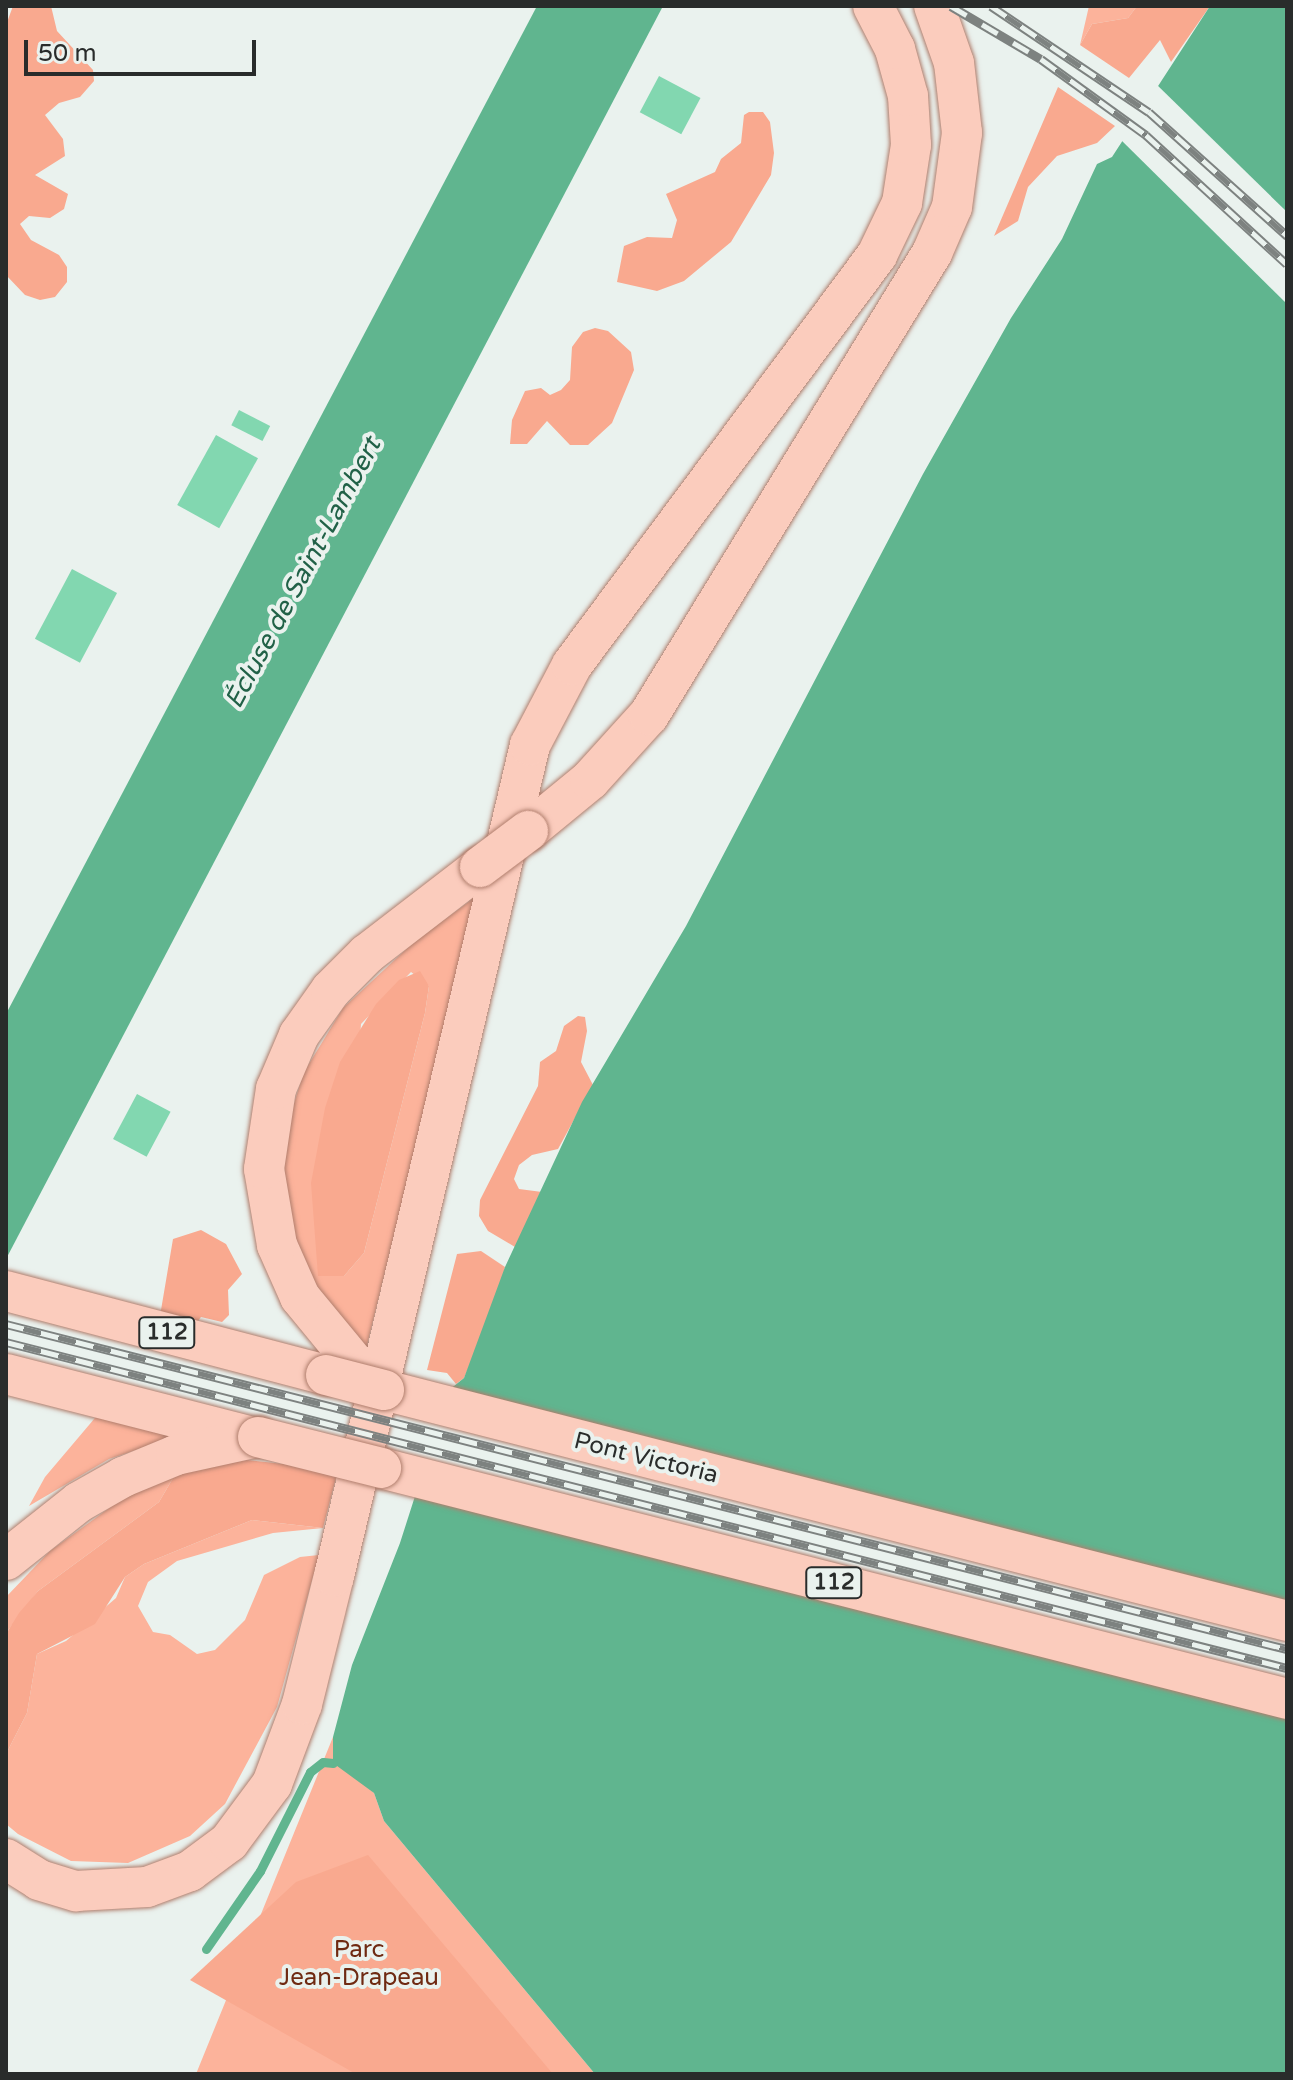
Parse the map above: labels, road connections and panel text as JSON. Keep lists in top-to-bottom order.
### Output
{
  "streets": {
    "main road": ["112", "Pont Victoria"]
  },
  "water": ["Écluse de Saint-Lambert"],
  "parks": ["Parc Jean-Drapeau"],
  "scale_bar": "50 m"
}
